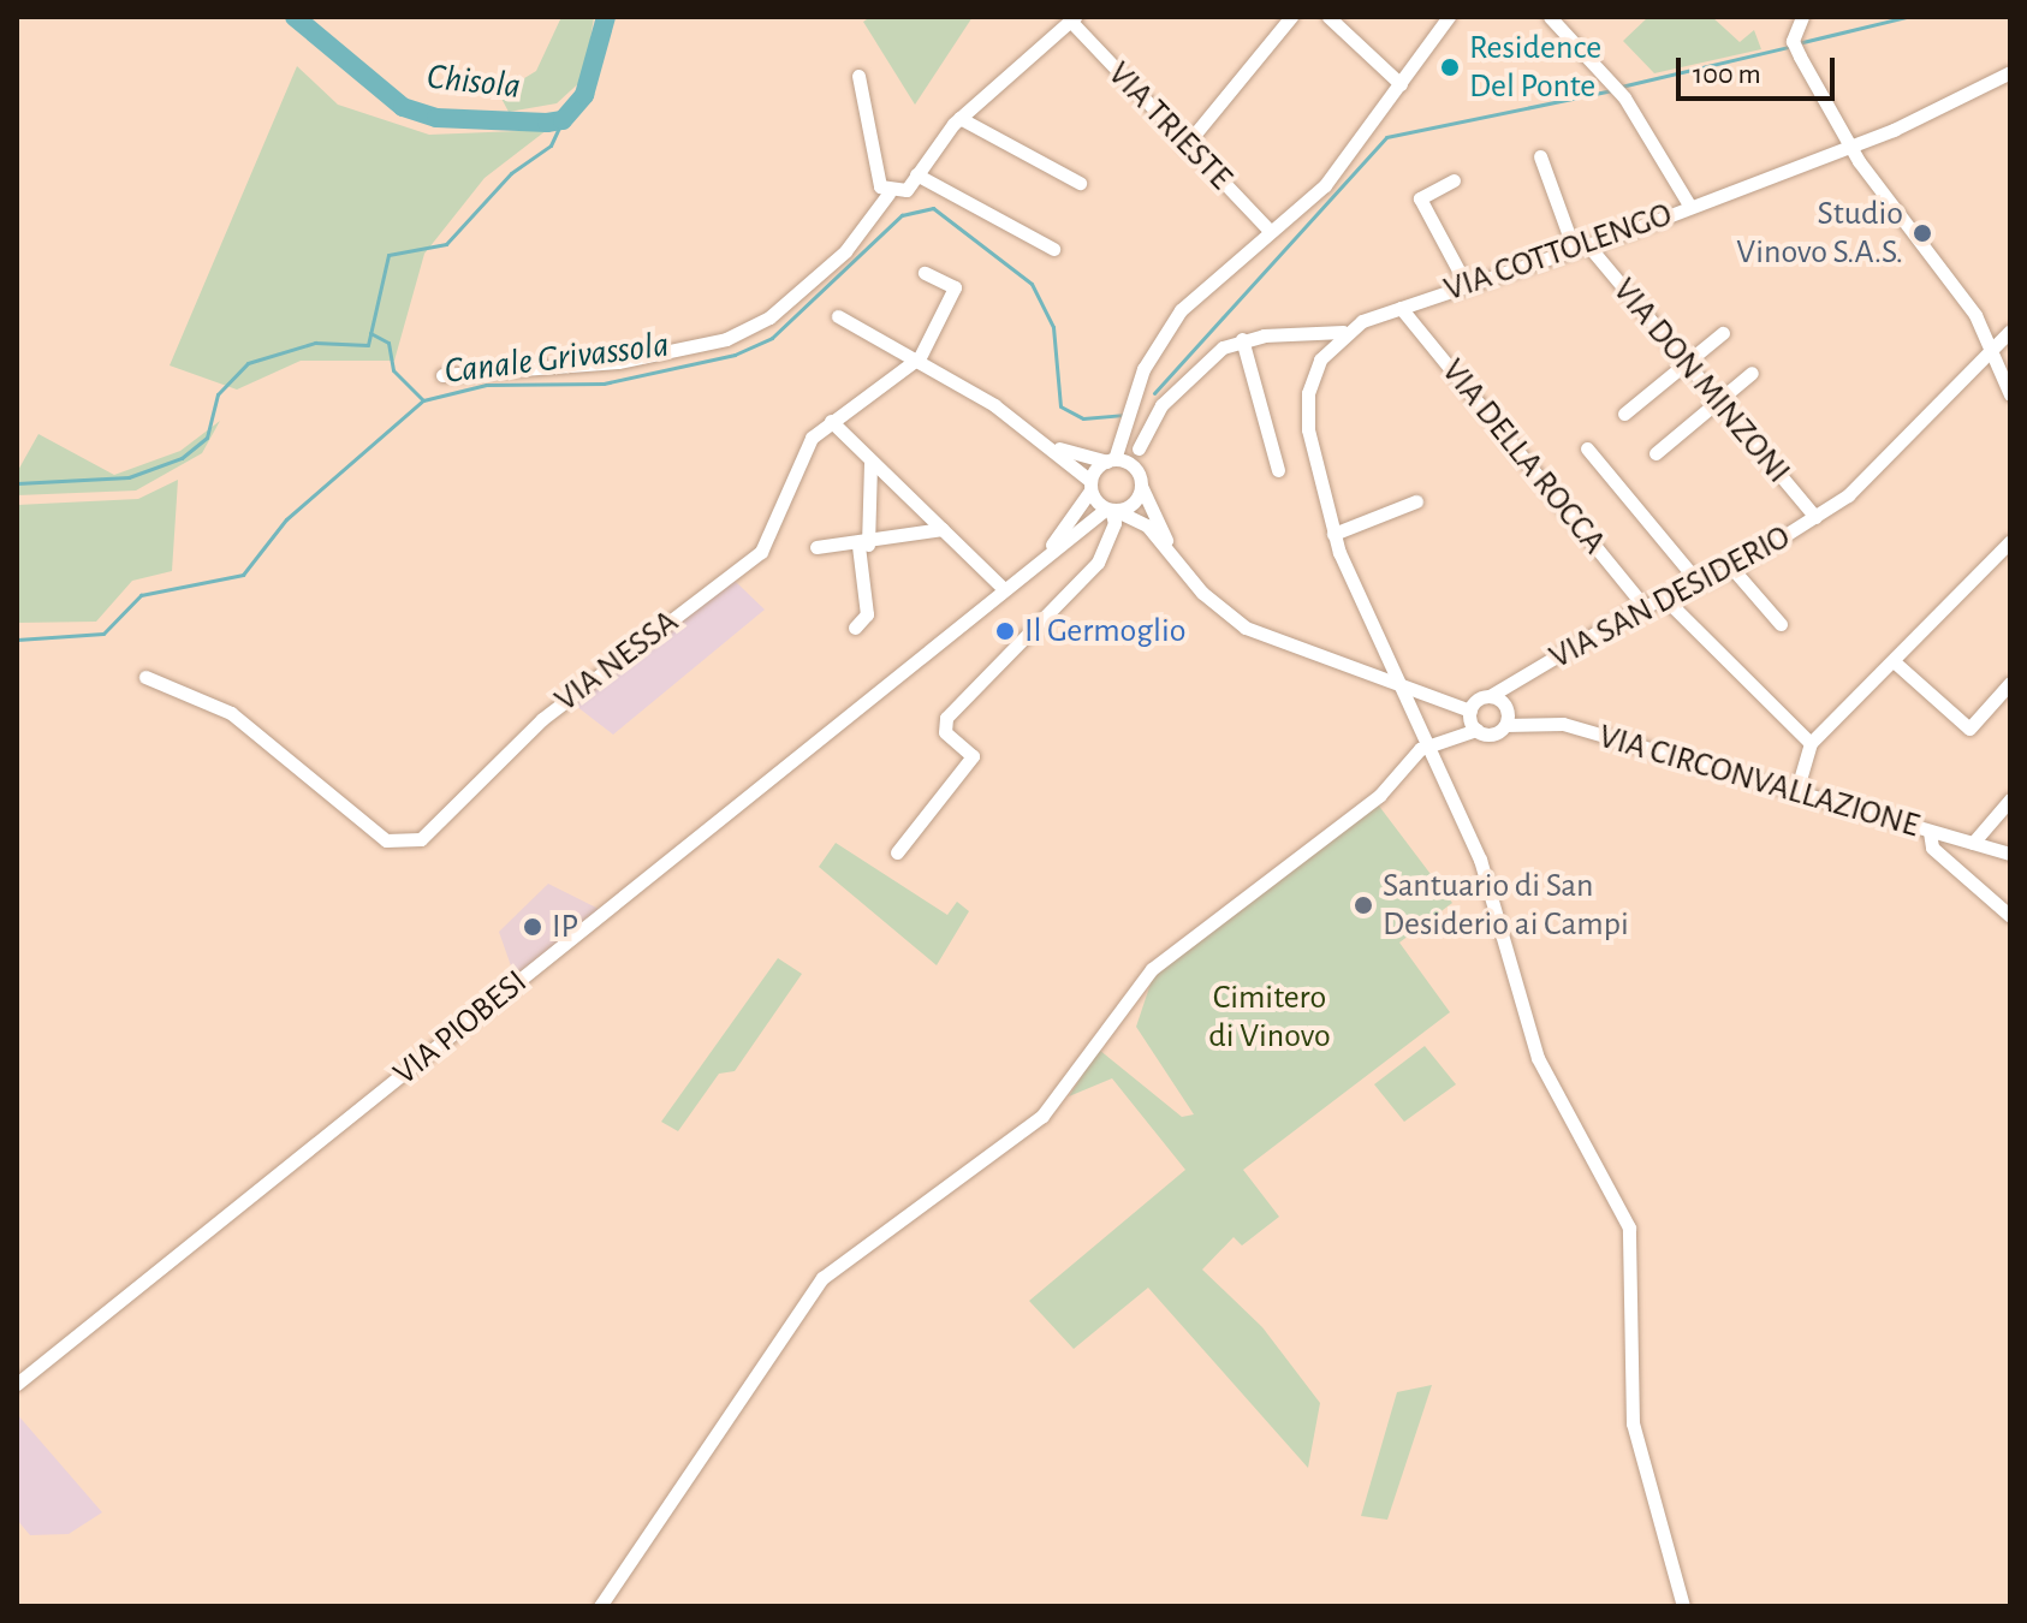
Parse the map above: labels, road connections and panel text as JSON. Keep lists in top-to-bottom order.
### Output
{
  "streets": {
    "street": [
      "VIA TRIESTE",
      "VIA COTTOLENGO",
      "VIA DON MINZONI",
      "VIA DELLA ROCCA",
      "VIA SAN DESIDERIO",
      "VIA NESSA",
      "VIA CIRCONVALLAZIONE",
      "VIA PIOBESI"
    ]
  },
  "crossings": [
    ["VIA COTTOLENGO", "VIA DON MINZONI"],
    ["VIA COTTOLENGO", "VIA DELLA ROCCA"],
    ["VIA DON MINZONI", "VIA SAN DESIDERIO"],
    ["VIA DELLA ROCCA", "VIA SAN DESIDERIO"],
    ["VIA SAN DESIDERIO", "VIA CIRCONVALLAZIONE"]
  ],
  "water": ["Chisola", "Canale Grivassola"],
  "parks": ["Cimitero di Vinovo"],
  "places": [
    "Residence Del Ponte",
    "Studio Vinovo S.A.S.",
    "Il Germoglio",
    "Santuario di San Desiderio ai Campi",
    "IP"
  ],
  "scale_bar": "100 m"
}
